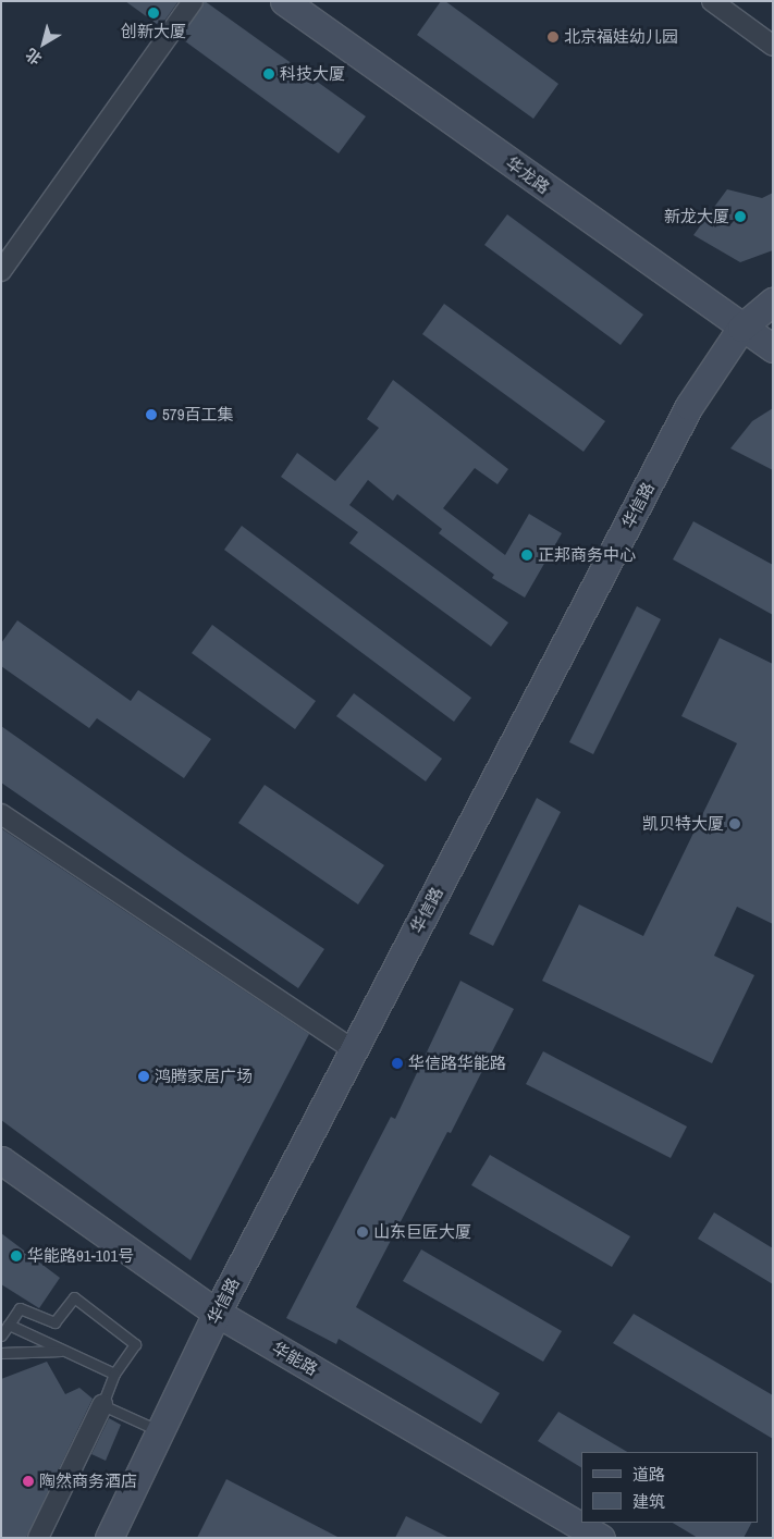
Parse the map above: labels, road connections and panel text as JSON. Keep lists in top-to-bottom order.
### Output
{
  "streets": {
    "main road": ["华龙路", "华信路", "华能路"]
  },
  "crossings": [
    ["华龙路", "华信路"],
    ["华信路", "华能路"]
  ],
  "places": [
    "创新大厦",
    "北京福娃幼儿园",
    "科技大厦",
    "新龙大厦",
    "579百工集",
    "正邦商务中心",
    "凯贝特大厦",
    "华信路华能路",
    "鸿腾家居广场",
    "山东巨匠大厦",
    "华能路91-101号",
    "陶然商务酒店"
  ],
  "legend": ["道路", "建筑"],
  "north": "bottom left"
}
